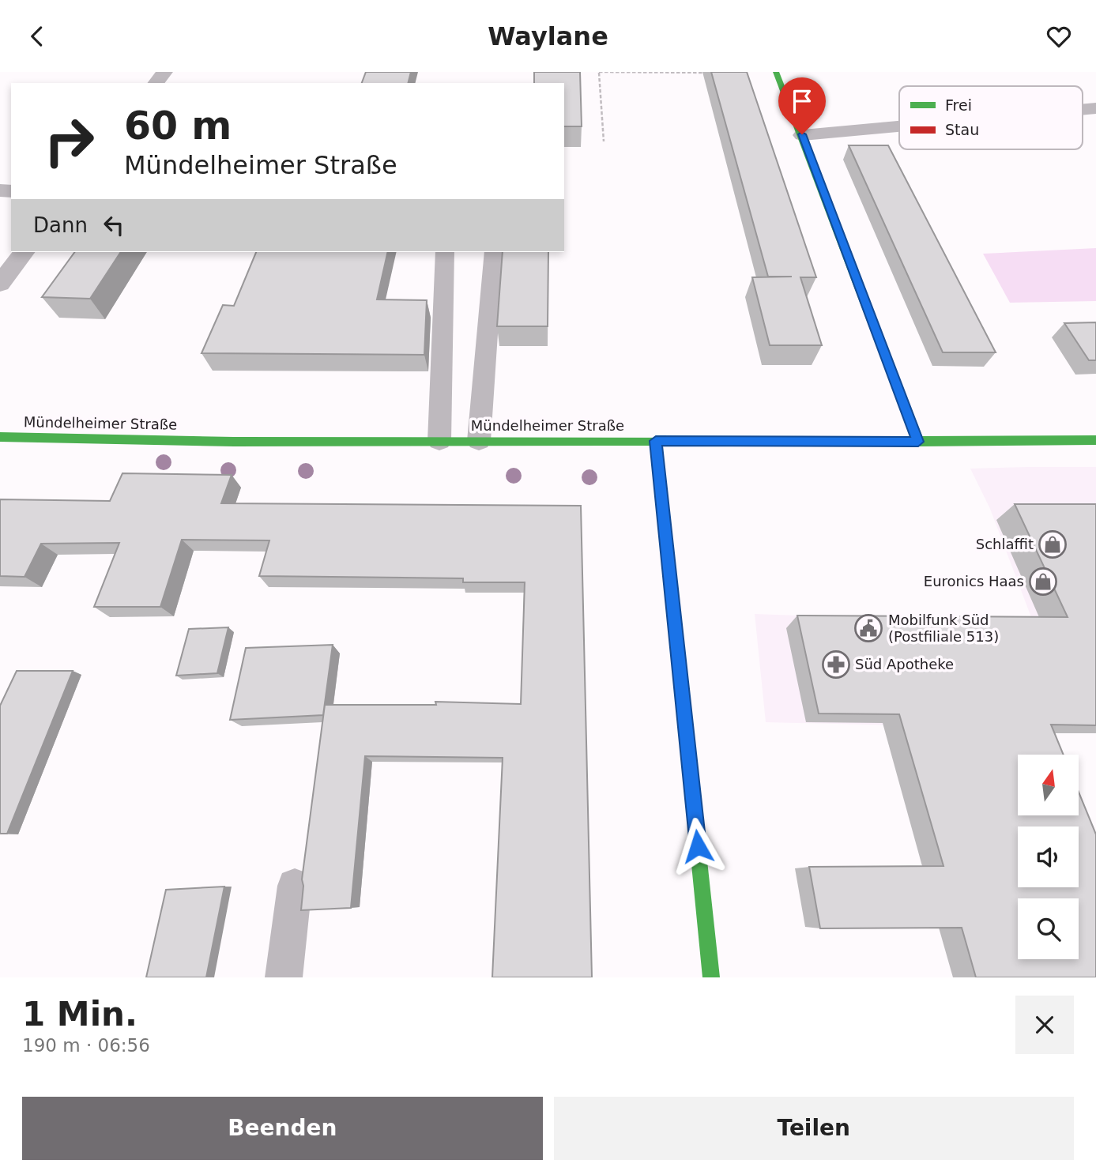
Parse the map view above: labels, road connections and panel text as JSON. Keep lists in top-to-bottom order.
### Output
{
  "streets": {
    "street": ["Mündelheimer Straße"]
  },
  "places": {
    "shop": ["Schlaffit", "Euronics Haas"],
    "public building": ["Mobilfunk Süd (Postfiliale 513)"],
    "pharmacy": ["Süd Apotheke"]
  },
  "legend": ["Frei", "Stau"],
  "north": "top",
  "page": {
    "header": "Waylane",
    "turn": ["60 m", "Mündelheimer Straße"],
    "then": "Dann",
    "heading": ["1 Min.", "190 m · 06:56"],
    "buttons": ["Beenden", "Teilen"]
  }
}
